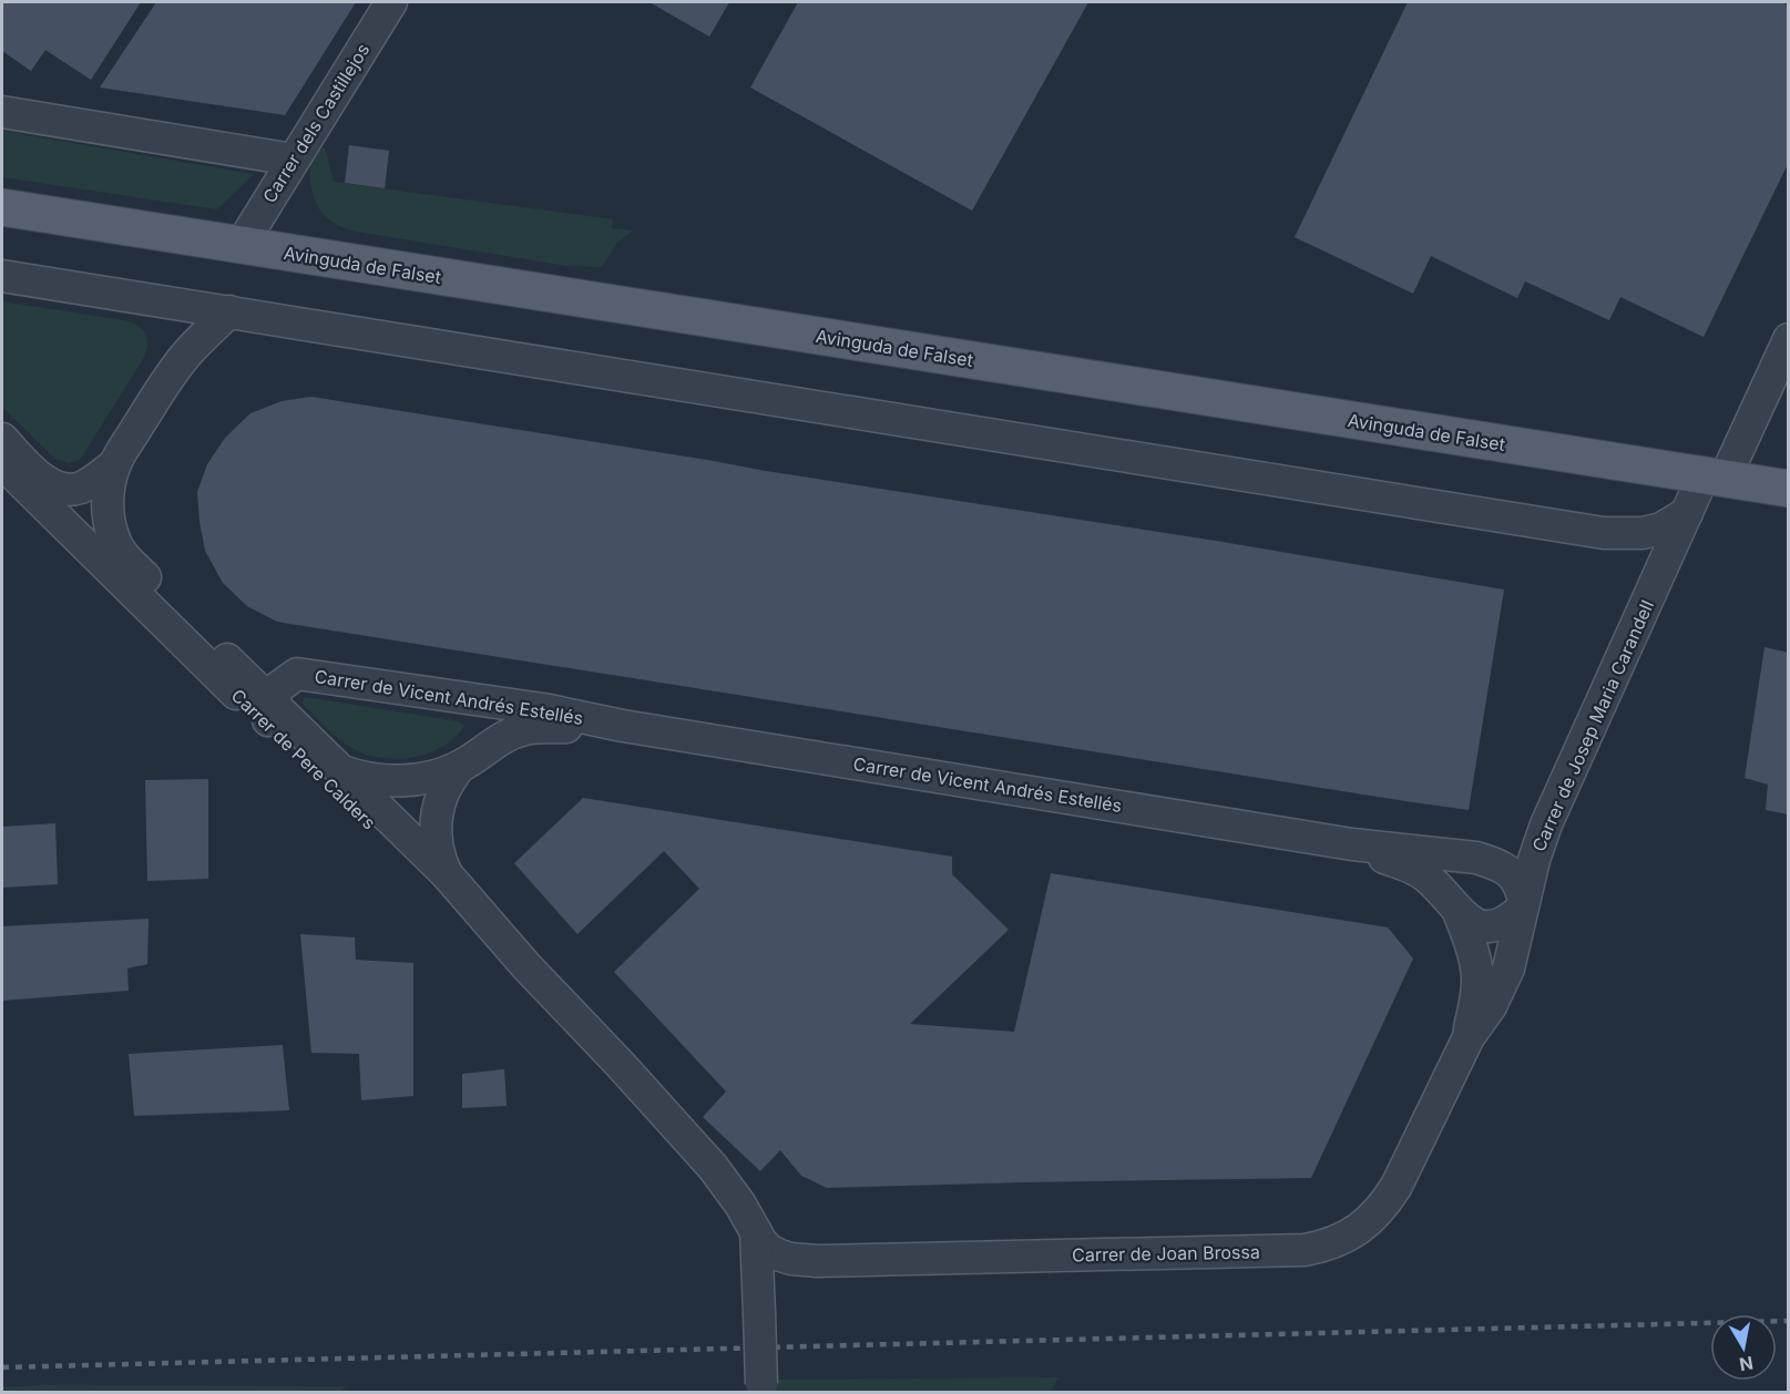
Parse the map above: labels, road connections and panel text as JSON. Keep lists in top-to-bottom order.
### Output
{
  "streets": {
    "main road": ["Avinguda de Falset"],
    "street": [
      "Carrer dels Castillejos",
      "Carrer de Vicent Andrés Estellés",
      "Carrer de Josep Maria Carandell",
      "Carrer de Pere Calders",
      "Carrer de Joan Brossa"
    ]
  },
  "crossings": [
    ["Carrer dels Castillejos", "Avinguda de Falset"],
    ["Avinguda de Falset", "Carrer de Josep Maria Carandell"],
    ["Carrer de Vicent Andrés Estellés", "Carrer de Josep Maria Carandell"],
    ["Carrer de Vicent Andrés Estellés", "Carrer de Pere Calders"],
    ["Carrer de Josep Maria Carandell", "Carrer de Joan Brossa"],
    ["Carrer de Pere Calders", "Carrer de Joan Brossa"]
  ],
  "north": "bottom"
}
